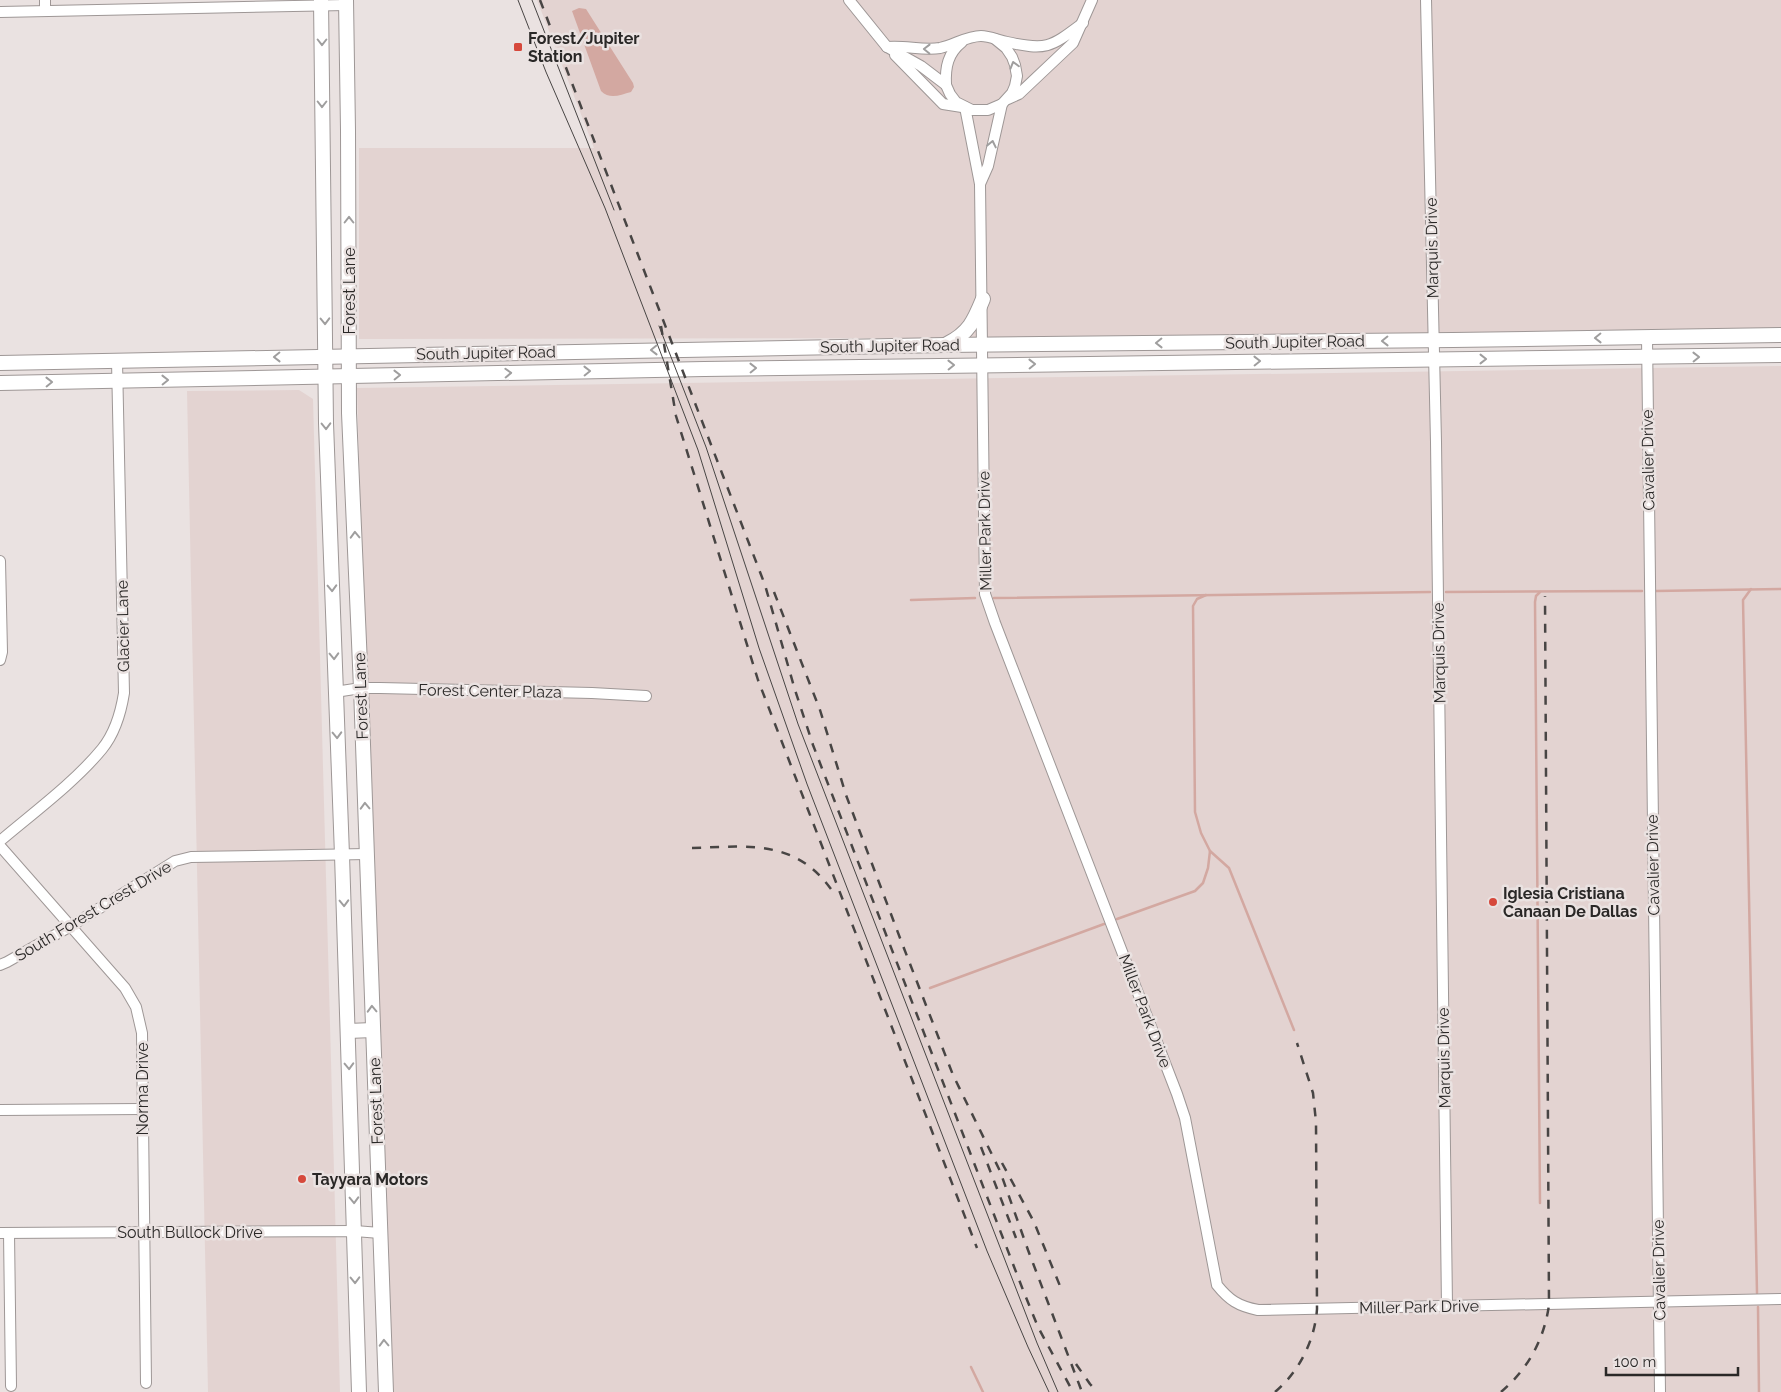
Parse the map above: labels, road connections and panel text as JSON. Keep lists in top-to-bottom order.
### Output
{
  "streets": {
    "main road": ["Forest Lane", "South Jupiter Road"],
    "street": [
      "Marquis Drive",
      "Cavalier Drive",
      "Miller Park Drive",
      "Glacier Lane",
      "Forest Center Plaza",
      "South Forest Crest Drive",
      "Norma Drive",
      "South Bullock Drive"
    ]
  },
  "crossings": [
    ["Marquis Drive", "South Jupiter Road"],
    ["Marquis Drive", "Miller Park Drive"],
    ["Forest Lane", "South Jupiter Road"],
    ["Forest Lane", "Forest Center Plaza"],
    ["Forest Lane", "South Forest Crest Drive"],
    ["Forest Lane", "South Bullock Drive"],
    ["South Jupiter Road", "Cavalier Drive"],
    ["South Jupiter Road", "Miller Park Drive"],
    ["South Jupiter Road", "Glacier Lane"],
    ["Cavalier Drive", "Miller Park Drive"],
    ["South Forest Crest Drive", "Norma Drive"],
    ["Norma Drive", "South Bullock Drive"]
  ],
  "places": {
    "transit": ["Forest/Jupiter Station"],
    "other": ["Iglesia Cristiana Canaan De Dallas", "Tayyara Motors"]
  },
  "scale_bar": "100 m"
}
